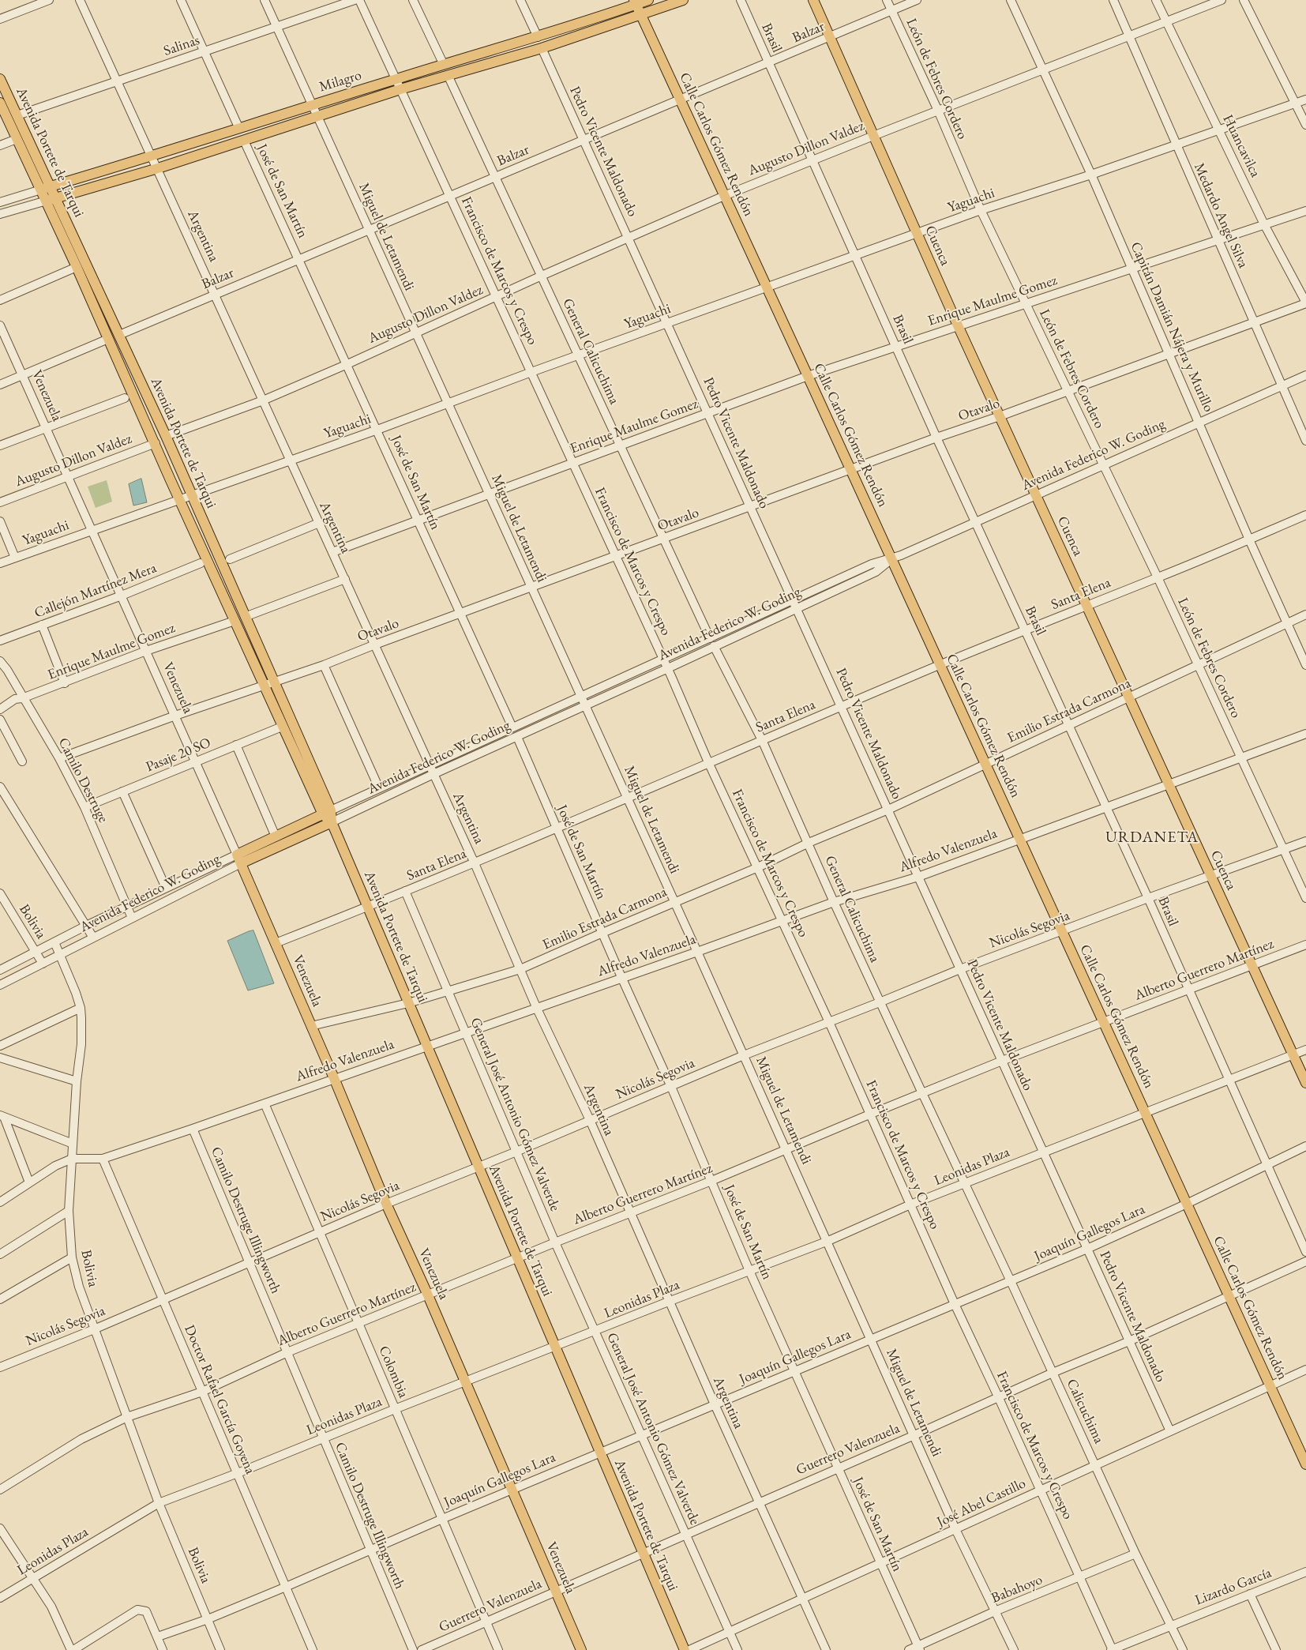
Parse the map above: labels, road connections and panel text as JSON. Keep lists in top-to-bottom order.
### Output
{
  "streets": {
    "main road": [
      "Milagro",
      "Calle Carlos Gómez Rendón",
      "Avenida Portete de Tarqui",
      "Cuenca",
      "Venezuela",
      "Avenida Federico W. Goding"
    ],
    "street": [
      "Balzar",
      "Brasil",
      "Salinas",
      "León de Febres Cordero",
      "Huancavilca",
      "Augusto Dillon Valdez",
      "Pedro Vicente Maldonado",
      "José de San Martín",
      "Yaguachi",
      "Medardo Angel Silva",
      "Argentina",
      "Miguel de Letamendi",
      "Francisco de Marcos y Crespo",
      "Enrique Maulme Gomez",
      "Capitán Damián Nájera y Murillo",
      "General Calicuchima",
      "Otavalo",
      "Callejón Martínez Mera",
      "Santa Elena",
      "Emilio Estrada Carmona",
      "Pasaje 20 SO",
      "Camilo Destruge",
      "Alfredo Valenzuela",
      "Bolivia",
      "Nicolás Segovia",
      "Alberto Guerrero Martínez",
      "General José Antonio Gómez Valverde",
      "Leonidas Plaza",
      "Camilo Destruge Illingworth",
      "Joaquín Gallegos Lara",
      "Colombia",
      "Doctor Rafael García Goyena",
      "Calicuchima",
      "Guerrero Valenzuela",
      "José Abel Castillo",
      "Lizardo García",
      "Babahoyo"
    ]
  },
  "crossings": [
    ["Balzar", "Brasil"],
    ["Balzar", "León de Febres Cordero"],
    ["Balzar", "Calle Carlos Gómez Rendón"],
    ["Balzar", "Pedro Vicente Maldonado"],
    ["Balzar", "Avenida Portete de Tarqui"],
    ["Balzar", "José de San Martín"],
    ["Balzar", "Argentina"],
    ["Balzar", "Miguel de Letamendi"],
    ["Balzar", "Cuenca"],
    ["Balzar", "Francisco de Marcos y Crespo"],
    ["Balzar", "General Calicuchima"],
    ["Brasil", "Augusto Dillon Valdez"],
    ["Brasil", "Yaguachi"],
    ["Brasil", "Enrique Maulme Gomez"],
    ["Brasil", "Otavalo"],
    ["Brasil", "Avenida Federico W. Goding"],
    ["Brasil", "Santa Elena"],
    ["Brasil", "Emilio Estrada Carmona"],
    ["Brasil", "Alfredo Valenzuela"],
    ["Brasil", "Nicolás Segovia"],
    ["Brasil", "Alberto Guerrero Martínez"],
    ["Brasil", "Leonidas Plaza"],
    ["Brasil", "Joaquín Gallegos Lara"],
    ["Salinas", "Avenida Portete de Tarqui"],
    ["Salinas", "Argentina"],
    ["Salinas", "Miguel de Letamendi"],
    ["León de Febres Cordero", "Augusto Dillon Valdez"],
    ["León de Febres Cordero", "Yaguachi"],
    ["León de Febres Cordero", "Enrique Maulme Gomez"],
    ["León de Febres Cordero", "Otavalo"],
    ["León de Febres Cordero", "Avenida Federico W. Goding"],
    ["León de Febres Cordero", "Santa Elena"],
    ["León de Febres Cordero", "Emilio Estrada Carmona"],
    ["León de Febres Cordero", "Alfredo Valenzuela"],
    ["León de Febres Cordero", "Nicolás Segovia"],
    ["Milagro", "Calle Carlos Gómez Rendón"],
    ["Milagro", "Pedro Vicente Maldonado"],
    ["Milagro", "Avenida Portete de Tarqui"],
    ["Milagro", "José de San Martín"],
    ["Milagro", "Argentina"],
    ["Milagro", "Miguel de Letamendi"],
    ["Milagro", "Francisco de Marcos y Crespo"],
    ["Milagro", "General Calicuchima"],
    ["Calle Carlos Gómez Rendón", "Augusto Dillon Valdez"],
    ["Calle Carlos Gómez Rendón", "Yaguachi"],
    ["Calle Carlos Gómez Rendón", "Enrique Maulme Gomez"],
    ["Calle Carlos Gómez Rendón", "Otavalo"],
    ["Calle Carlos Gómez Rendón", "Avenida Federico W. Goding"],
    ["Calle Carlos Gómez Rendón", "Santa Elena"],
    ["Calle Carlos Gómez Rendón", "Emilio Estrada Carmona"],
    ["Calle Carlos Gómez Rendón", "Alfredo Valenzuela"],
    ["Calle Carlos Gómez Rendón", "Nicolás Segovia"],
    ["Calle Carlos Gómez Rendón", "Alberto Guerrero Martínez"],
    ["Calle Carlos Gómez Rendón", "Leonidas Plaza"],
    ["Calle Carlos Gómez Rendón", "Joaquín Gallegos Lara"],
    ["Calle Carlos Gómez Rendón", "Guerrero Valenzuela"],
    ["Calle Carlos Gómez Rendón", "José Abel Castillo"],
    ["Huancavilca", "Augusto Dillon Valdez"],
    ["Huancavilca", "Yaguachi"],
    ["Huancavilca", "Enrique Maulme Gomez"],
    ["Huancavilca", "Otavalo"],
    ["Augusto Dillon Valdez", "Pedro Vicente Maldonado"],
    ["Augusto Dillon Valdez", "Avenida Portete de Tarqui"],
    ["Augusto Dillon Valdez", "José de San Martín"],
    ["Augusto Dillon Valdez", "Medardo Angel Silva"],
    ["Augusto Dillon Valdez", "Argentina"],
    ["Augusto Dillon Valdez", "Miguel de Letamendi"],
    ["Augusto Dillon Valdez", "Cuenca"],
    ["Augusto Dillon Valdez", "Francisco de Marcos y Crespo"],
    ["Augusto Dillon Valdez", "Capitán Damián Nájera y Murillo"],
    ["Augusto Dillon Valdez", "General Calicuchima"],
    ["Augusto Dillon Valdez", "Venezuela"],
    ["Pedro Vicente Maldonado", "Yaguachi"],
    ["Pedro Vicente Maldonado", "Enrique Maulme Gomez"],
    ["Pedro Vicente Maldonado", "Otavalo"],
    ["Pedro Vicente Maldonado", "Avenida Federico W. Goding"],
    ["Pedro Vicente Maldonado", "Santa Elena"],
    ["Pedro Vicente Maldonado", "Emilio Estrada Carmona"],
    ["Pedro Vicente Maldonado", "Alfredo Valenzuela"],
    ["Pedro Vicente Maldonado", "Nicolás Segovia"],
    ["Pedro Vicente Maldonado", "Alberto Guerrero Martínez"],
    ["Pedro Vicente Maldonado", "Leonidas Plaza"],
    ["Pedro Vicente Maldonado", "Joaquín Gallegos Lara"],
    ["Pedro Vicente Maldonado", "Guerrero Valenzuela"],
    ["Pedro Vicente Maldonado", "José Abel Castillo"],
    ["Avenida Portete de Tarqui", "Yaguachi"],
    ["Avenida Portete de Tarqui", "Enrique Maulme Gomez"],
    ["Avenida Portete de Tarqui", "Otavalo"],
    ["Avenida Portete de Tarqui", "Avenida Federico W. Goding"],
    ["Avenida Portete de Tarqui", "Santa Elena"],
    ["Avenida Portete de Tarqui", "Emilio Estrada Carmona"],
    ["Avenida Portete de Tarqui", "Pasaje 20 SO"],
    ["Avenida Portete de Tarqui", "Alfredo Valenzuela"],
    ["Avenida Portete de Tarqui", "Nicolás Segovia"],
    ["Avenida Portete de Tarqui", "Alberto Guerrero Martínez"],
    ["Avenida Portete de Tarqui", "Leonidas Plaza"],
    ["Avenida Portete de Tarqui", "Joaquín Gallegos Lara"],
    ["Avenida Portete de Tarqui", "Guerrero Valenzuela"],
    ["José de San Martín", "Yaguachi"],
    ["José de San Martín", "Enrique Maulme Gomez"],
    ["José de San Martín", "Otavalo"],
    ["José de San Martín", "Avenida Federico W. Goding"],
    ["José de San Martín", "Santa Elena"],
    ["José de San Martín", "Emilio Estrada Carmona"],
    ["José de San Martín", "Alfredo Valenzuela"],
    ["José de San Martín", "Nicolás Segovia"],
    ["José de San Martín", "Alberto Guerrero Martínez"],
    ["José de San Martín", "Leonidas Plaza"],
    ["José de San Martín", "Joaquín Gallegos Lara"],
    ["José de San Martín", "Guerrero Valenzuela"],
    ["José de San Martín", "José Abel Castillo"],
    ["José de San Martín", "Babahoyo"],
    ["Yaguachi", "Medardo Angel Silva"],
    ["Yaguachi", "Argentina"],
    ["Yaguachi", "Miguel de Letamendi"],
    ["Yaguachi", "Cuenca"],
    ["Yaguachi", "Francisco de Marcos y Crespo"],
    ["Yaguachi", "Capitán Damián Nájera y Murillo"],
    ["Yaguachi", "General Calicuchima"],
    ["Yaguachi", "Venezuela"],
    ["Medardo Angel Silva", "Enrique Maulme Gomez"],
    ["Medardo Angel Silva", "Otavalo"],
    ["Medardo Angel Silva", "Avenida Federico W. Goding"],
    ["Argentina", "Enrique Maulme Gomez"],
    ["Argentina", "Otavalo"],
    ["Argentina", "Avenida Federico W. Goding"],
    ["Argentina", "Santa Elena"],
    ["Argentina", "Emilio Estrada Carmona"],
    ["Argentina", "Alfredo Valenzuela"],
    ["Argentina", "Nicolás Segovia"],
    ["Argentina", "Alberto Guerrero Martínez"],
    ["Argentina", "Leonidas Plaza"],
    ["Argentina", "Joaquín Gallegos Lara"],
    ["Argentina", "Guerrero Valenzuela"],
    ["Argentina", "José Abel Castillo"],
    ["Miguel de Letamendi", "Enrique Maulme Gomez"],
    ["Miguel de Letamendi", "Otavalo"],
    ["Miguel de Letamendi", "Avenida Federico W. Goding"],
    ["Miguel de Letamendi", "Santa Elena"],
    ["Miguel de Letamendi", "Emilio Estrada Carmona"],
    ["Miguel de Letamendi", "Alfredo Valenzuela"],
    ["Miguel de Letamendi", "Nicolás Segovia"],
    ["Miguel de Letamendi", "Alberto Guerrero Martínez"],
    ["Miguel de Letamendi", "Leonidas Plaza"],
    ["Miguel de Letamendi", "Joaquín Gallegos Lara"],
    ["Miguel de Letamendi", "Guerrero Valenzuela"],
    ["Miguel de Letamendi", "José Abel Castillo"],
    ["Miguel de Letamendi", "Babahoyo"],
    ["Cuenca", "Enrique Maulme Gomez"],
    ["Cuenca", "Otavalo"],
    ["Cuenca", "Avenida Federico W. Goding"],
    ["Cuenca", "Santa Elena"],
    ["Cuenca", "Emilio Estrada Carmona"],
    ["Cuenca", "Alfredo Valenzuela"],
    ["Cuenca", "Nicolás Segovia"],
    ["Cuenca", "Alberto Guerrero Martínez"],
    ["Cuenca", "Leonidas Plaza"],
    ["Francisco de Marcos y Crespo", "Enrique Maulme Gomez"],
    ["Francisco de Marcos y Crespo", "Otavalo"],
    ["Francisco de Marcos y Crespo", "Avenida Federico W. Goding"],
    ["Francisco de Marcos y Crespo", "Santa Elena"],
    ["Francisco de Marcos y Crespo", "Emilio Estrada Carmona"],
    ["Francisco de Marcos y Crespo", "Alfredo Valenzuela"],
    ["Francisco de Marcos y Crespo", "Nicolás Segovia"],
    ["Francisco de Marcos y Crespo", "Alberto Guerrero Martínez"],
    ["Francisco de Marcos y Crespo", "Leonidas Plaza"],
    ["Francisco de Marcos y Crespo", "Joaquín Gallegos Lara"],
    ["Francisco de Marcos y Crespo", "Guerrero Valenzuela"],
    ["Francisco de Marcos y Crespo", "José Abel Castillo"],
    ["Francisco de Marcos y Crespo", "Lizardo García"],
    ["Francisco de Marcos y Crespo", "Babahoyo"],
    ["Enrique Maulme Gomez", "Capitán Damián Nájera y Murillo"],
    ["Enrique Maulme Gomez", "General Calicuchima"],
    ["Enrique Maulme Gomez", "Venezuela"],
    ["Enrique Maulme Gomez", "Camilo Destruge"],
    ["Capitán Damián Nájera y Murillo", "Otavalo"],
    ["Capitán Damián Nájera y Murillo", "Avenida Federico W. Goding"],
    ["Capitán Damián Nájera y Murillo", "Santa Elena"],
    ["Capitán Damián Nájera y Murillo", "Emilio Estrada Carmona"],
    ["General Calicuchima", "Otavalo"],
    ["General Calicuchima", "Avenida Federico W. Goding"],
    ["General Calicuchima", "Santa Elena"],
    ["General Calicuchima", "Emilio Estrada Carmona"],
    ["General Calicuchima", "Alfredo Valenzuela"],
    ["General Calicuchima", "Nicolás Segovia"],
    ["General Calicuchima", "Alberto Guerrero Martínez"],
    ["General Calicuchima", "Leonidas Plaza"],
    ["General Calicuchima", "Calicuchima"],
    ["Venezuela", "Otavalo"],
    ["Venezuela", "Avenida Federico W. Goding"],
    ["Venezuela", "Callejón Martínez Mera"],
    ["Venezuela", "Santa Elena"],
    ["Venezuela", "Emilio Estrada Carmona"],
    ["Venezuela", "Pasaje 20 SO"],
    ["Venezuela", "Alfredo Valenzuela"],
    ["Venezuela", "Nicolás Segovia"],
    ["Venezuela", "Alberto Guerrero Martínez"],
    ["Venezuela", "Leonidas Plaza"],
    ["Venezuela", "Joaquín Gallegos Lara"],
    ["Venezuela", "Guerrero Valenzuela"],
    ["Otavalo", "Camilo Destruge"],
    ["Avenida Federico W. Goding", "Camilo Destruge"],
    ["Avenida Federico W. Goding", "Bolivia"],
    ["Santa Elena", "General José Antonio Gómez Valverde"],
    ["Emilio Estrada Carmona", "General José Antonio Gómez Valverde"],
    ["Pasaje 20 SO", "Camilo Destruge"],
    ["Alfredo Valenzuela", "Bolivia"],
    ["Alfredo Valenzuela", "General José Antonio Gómez Valverde"],
    ["Alfredo Valenzuela", "Camilo Destruge Illingworth"],
    ["Alfredo Valenzuela", "Colombia"],
    ["Alfredo Valenzuela", "Doctor Rafael García Goyena"],
    ["Bolivia", "Nicolás Segovia"],
    ["Bolivia", "Alberto Guerrero Martínez"],
    ["Bolivia", "Leonidas Plaza"],
    ["Bolivia", "Joaquín Gallegos Lara"],
    ["Nicolás Segovia", "General José Antonio Gómez Valverde"],
    ["Nicolás Segovia", "Camilo Destruge Illingworth"],
    ["Nicolás Segovia", "Colombia"],
    ["Nicolás Segovia", "Doctor Rafael García Goyena"],
    ["Alberto Guerrero Martínez", "General José Antonio Gómez Valverde"],
    ["Alberto Guerrero Martínez", "Camilo Destruge Illingworth"],
    ["Alberto Guerrero Martínez", "Colombia"],
    ["Alberto Guerrero Martínez", "Doctor Rafael García Goyena"],
    ["General José Antonio Gómez Valverde", "Leonidas Plaza"],
    ["General José Antonio Gómez Valverde", "Joaquín Gallegos Lara"],
    ["General José Antonio Gómez Valverde", "Guerrero Valenzuela"],
    ["General José Antonio Gómez Valverde", "José Abel Castillo"],
    ["Leonidas Plaza", "Camilo Destruge Illingworth"],
    ["Leonidas Plaza", "Colombia"],
    ["Leonidas Plaza", "Doctor Rafael García Goyena"],
    ["Leonidas Plaza", "Calicuchima"],
    ["Camilo Destruge Illingworth", "Joaquín Gallegos Lara"],
    ["Joaquín Gallegos Lara", "Colombia"],
    ["Joaquín Gallegos Lara", "Doctor Rafael García Goyena"],
    ["Joaquín Gallegos Lara", "Calicuchima"],
    ["Colombia", "Guerrero Valenzuela"],
    ["Calicuchima", "Guerrero Valenzuela"],
    ["Calicuchima", "José Abel Castillo"],
    ["Calicuchima", "Lizardo García"],
    ["Calicuchima", "Babahoyo"]
  ],
  "districts": ["URDANETA"]
}
